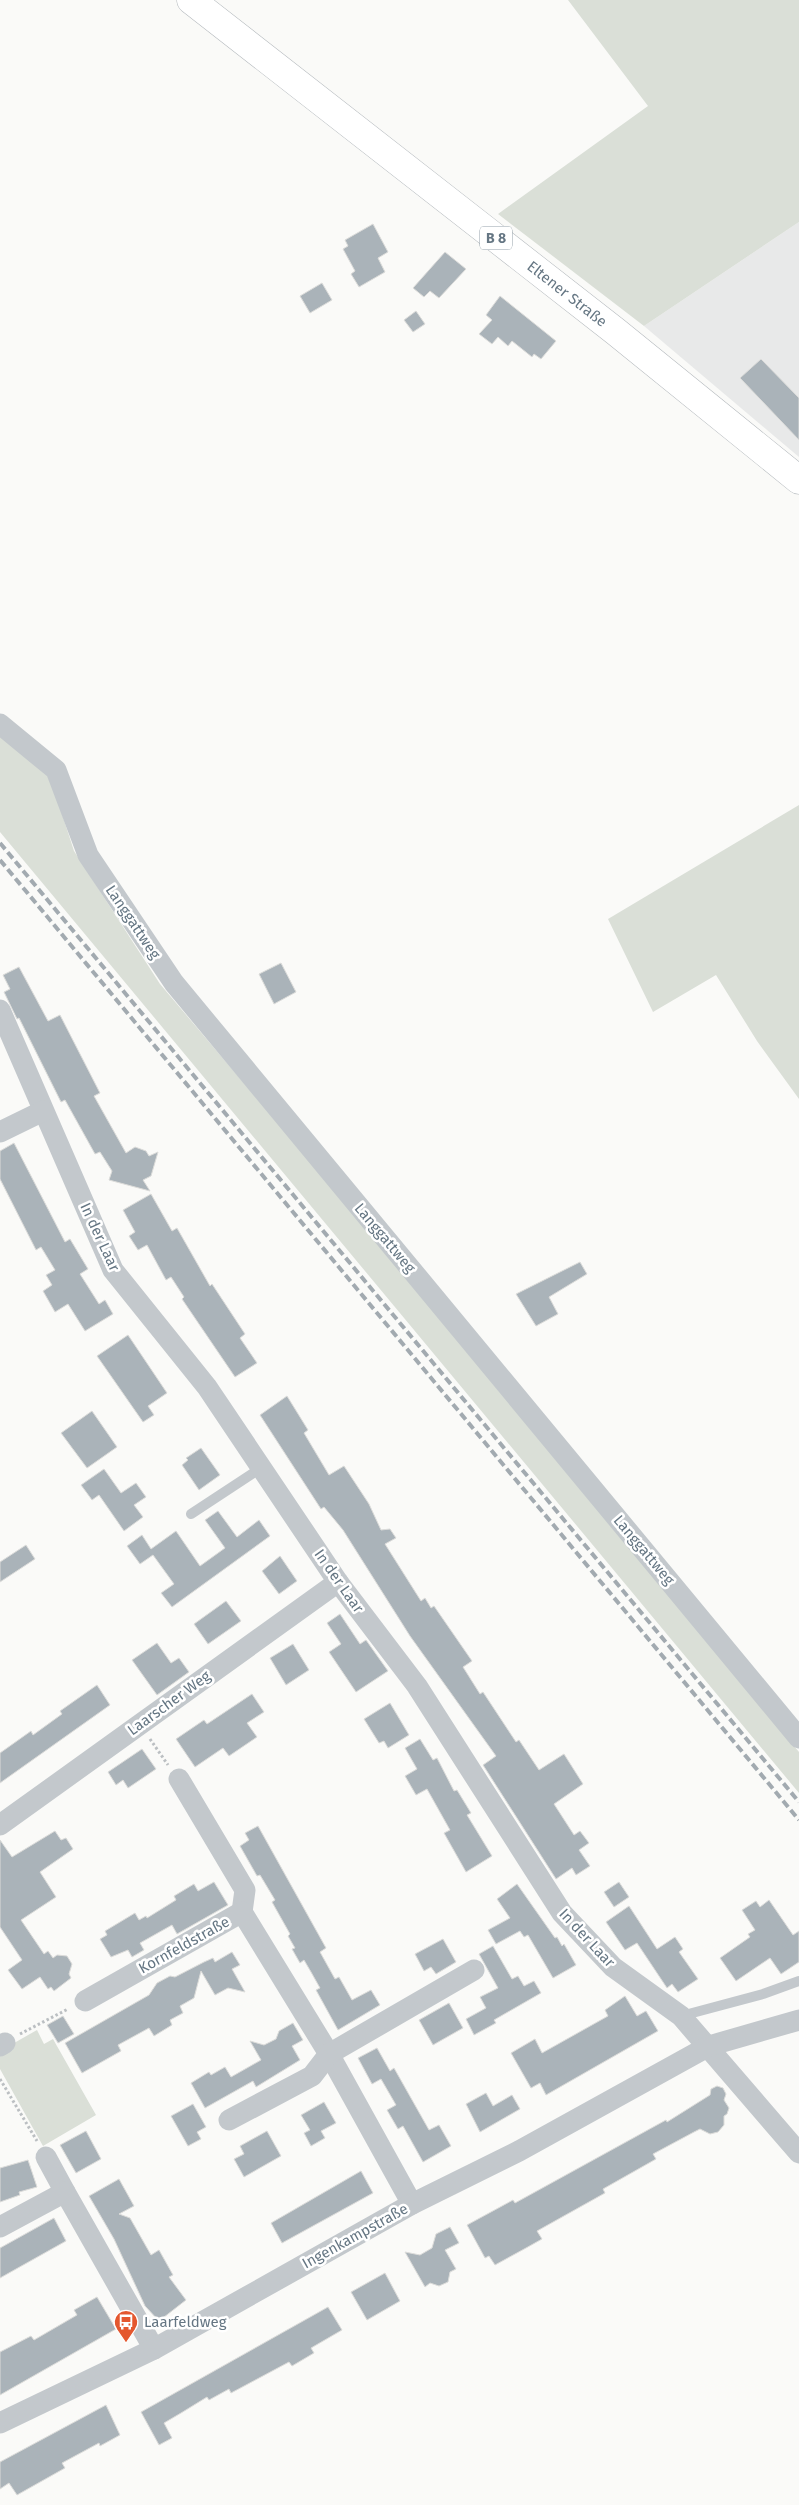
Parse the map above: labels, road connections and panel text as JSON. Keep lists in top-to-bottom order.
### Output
{
  "streets": {
    "main road": ["B 8", "Eltener Straße"],
    "street": [
      "Langgattweg",
      "In der Laar",
      "Laarscher Weg",
      "Kornfeldstraße",
      "Ingenkampstraße"
    ]
  },
  "crossings": [
    ["In der Laar", "Laarscher Weg"],
    ["In der Laar", "Ingenkampstraße"],
    ["Kornfeldstraße", "Ingenkampstraße"]
  ],
  "places": {
    "bus stop": ["Laarfeldweg"]
  }
}
